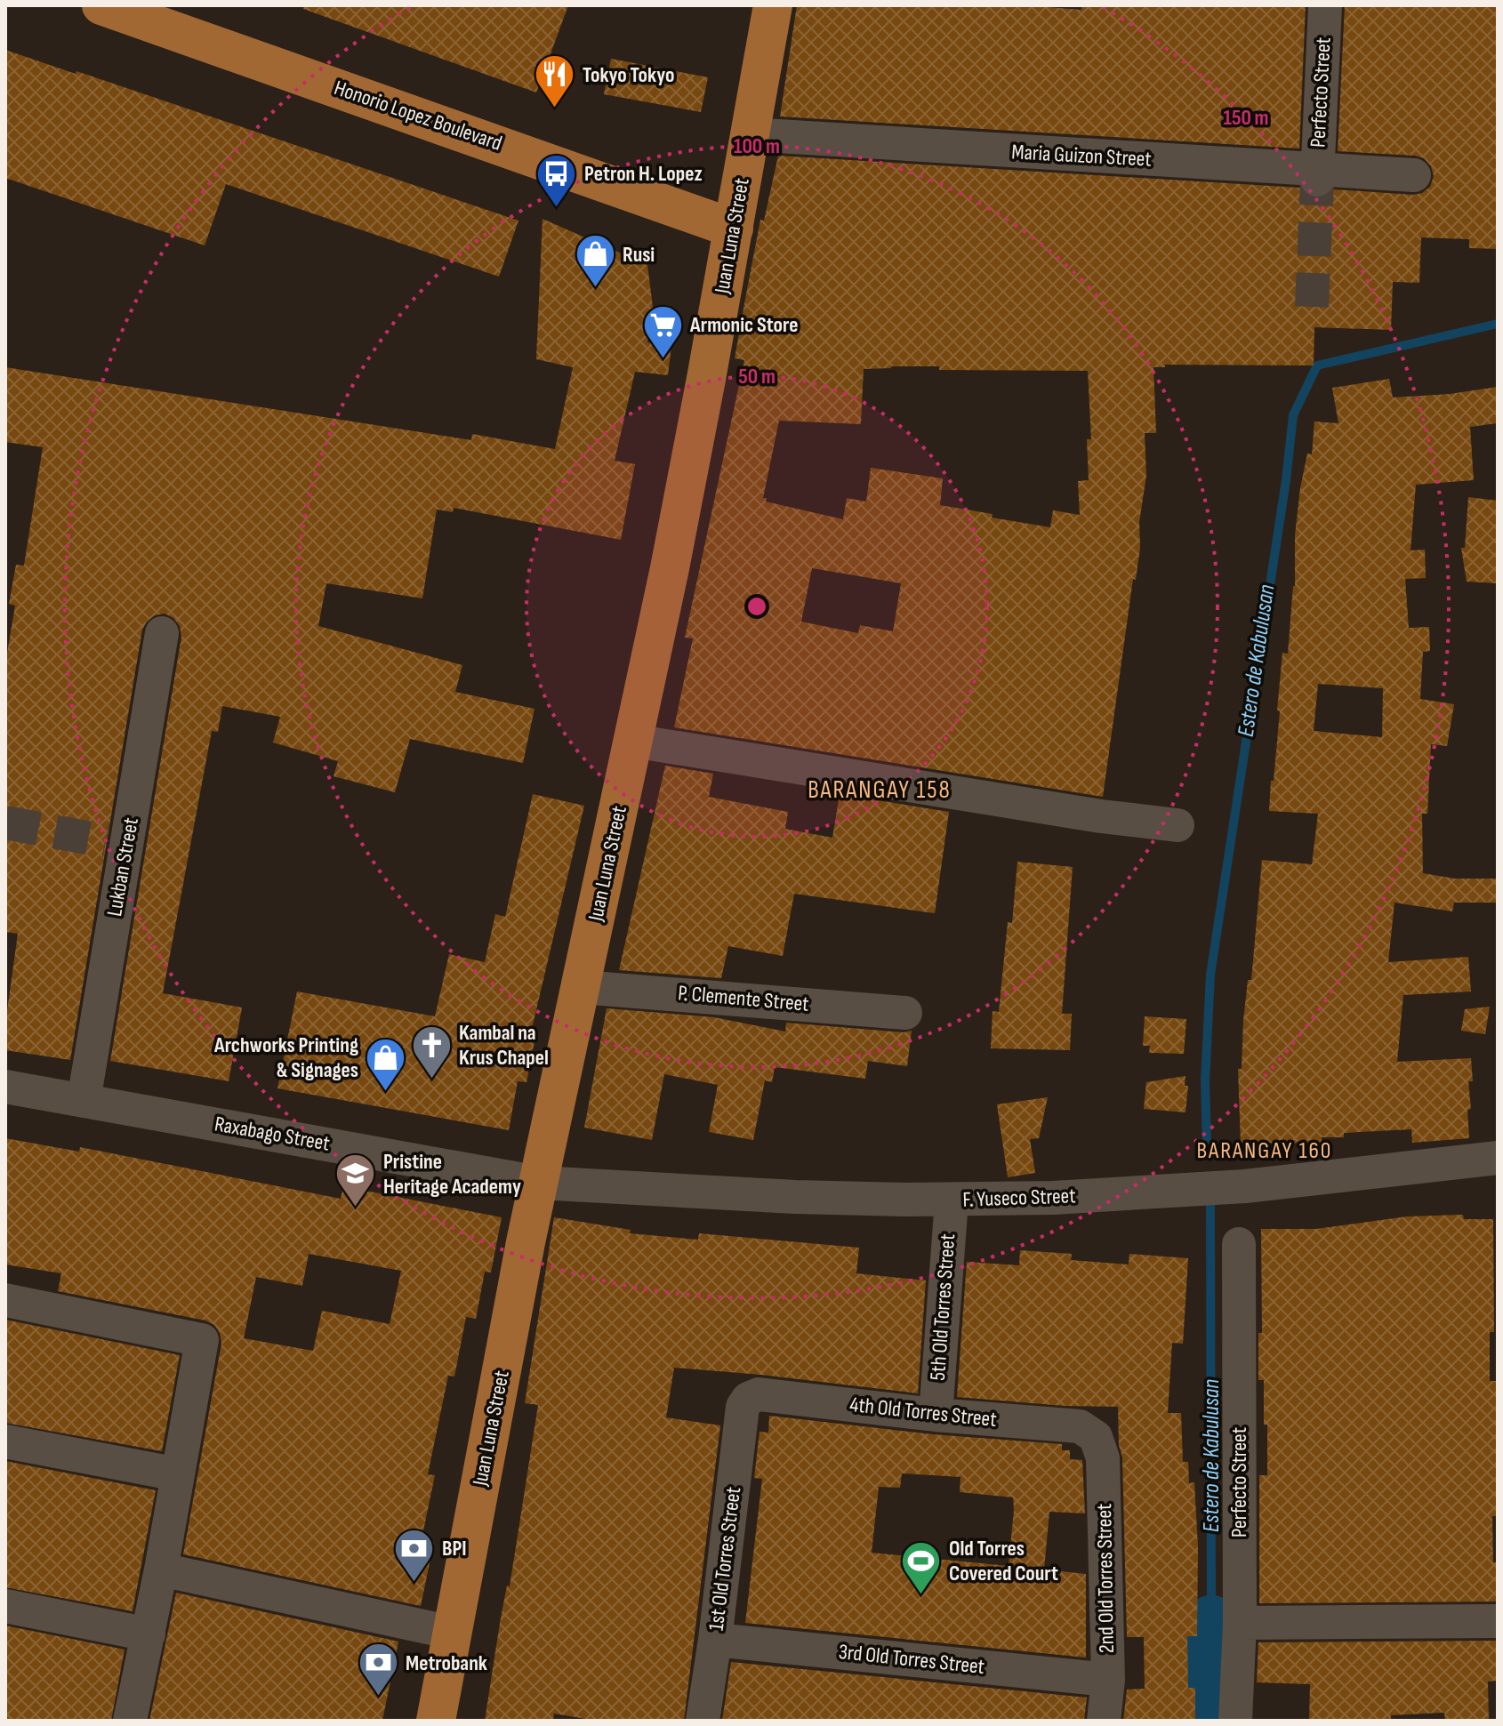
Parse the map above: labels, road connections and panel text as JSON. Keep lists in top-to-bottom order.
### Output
{
  "streets": {
    "main road": ["Honorio Lopez Boulevard", "Juan Luna Street"],
    "street": [
      "Perfecto Street",
      "Maria Guizon Street",
      "Lukban Street",
      "P. Clemente Street",
      "Raxabago Street",
      "F. Yuseco Street",
      "5th Old Torres Street",
      "4th Old Torres Street",
      "1st Old Torres Street",
      "2nd Old Torres Street",
      "3rd Old Torres Street"
    ]
  },
  "crossings": [
    ["Perfecto Street", "Maria Guizon Street"],
    ["Honorio Lopez Boulevard", "Juan Luna Street"],
    ["Maria Guizon Street", "Juan Luna Street"],
    ["Juan Luna Street", "P. Clemente Street"],
    ["Juan Luna Street", "Raxabago Street"],
    ["Juan Luna Street", "F. Yuseco Street"],
    ["Lukban Street", "Raxabago Street"],
    ["Raxabago Street", "F. Yuseco Street"],
    ["F. Yuseco Street", "5th Old Torres Street"],
    ["5th Old Torres Street", "4th Old Torres Street"],
    ["4th Old Torres Street", "1st Old Torres Street"],
    ["4th Old Torres Street", "2nd Old Torres Street"],
    ["1st Old Torres Street", "3rd Old Torres Street"],
    ["2nd Old Torres Street", "3rd Old Torres Street"]
  ],
  "districts": ["BARANGAY 158", "BARANGAY 160"],
  "water": ["Estero de Kabulusan"],
  "places": {
    "restaurant": ["Tokyo Tokyo"],
    "bus stop": ["Petron H. Lopez"],
    "shop": ["Rusi", "Archworks Printing & Signages"],
    "supermarket": ["Armonic Store"],
    "church": ["Kambal na Krus Chapel"],
    "school or university": ["Pristine Heritage Academy"],
    "bank": ["BPI", "Metrobank"],
    "sports": ["Old Torres Covered Court"]
  },
  "rings": ["150 m", "100 m", "50 m"]
}
